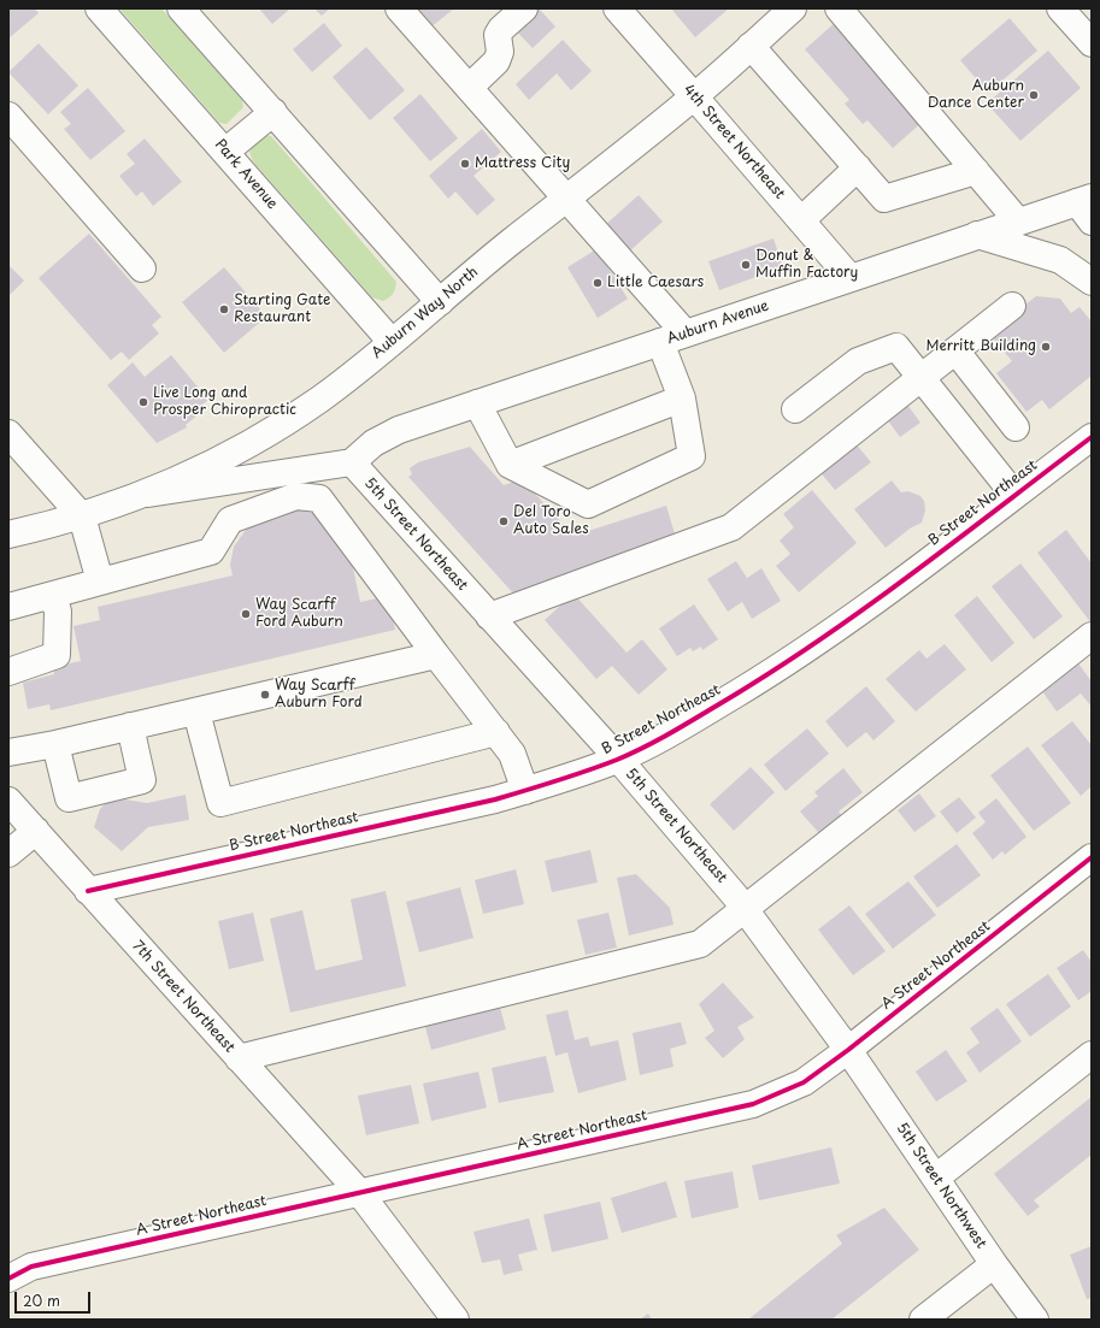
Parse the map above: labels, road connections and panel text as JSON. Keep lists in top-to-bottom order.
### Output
{
  "streets": {
    "street": [
      "4th Street Northeast",
      "Park Avenue",
      "Auburn Way North",
      "Auburn Avenue",
      "B Street Northeast",
      "5th Street Northeast",
      "A Street Northeast",
      "7th Street Northeast",
      "5th Street Northwest"
    ]
  },
  "crossings": [
    ["4th Street Northeast", "Auburn Way North"],
    ["4th Street Northeast", "Auburn Avenue"],
    ["Park Avenue", "Auburn Way North"],
    ["Auburn Avenue", "5th Street Northeast"],
    ["B Street Northeast", "5th Street Northeast"],
    ["B Street Northeast", "7th Street Northeast"],
    ["5th Street Northeast", "A Street Northeast"],
    ["5th Street Northeast", "5th Street Northwest"],
    ["A Street Northeast", "7th Street Northeast"],
    ["A Street Northeast", "5th Street Northwest"]
  ],
  "places": [
    "Auburn Dance Center",
    "Mattress City",
    "Donut & Muffin Factory",
    "Little Caesars",
    "Starting Gate Restaurant",
    "Merritt Building",
    "Live Long and Prosper Chiropractic",
    "Del Toro Auto Sales",
    "Way Scarff Ford Auburn",
    "Way Scarff Auburn Ford"
  ],
  "scale_bar": "20 m"
}
